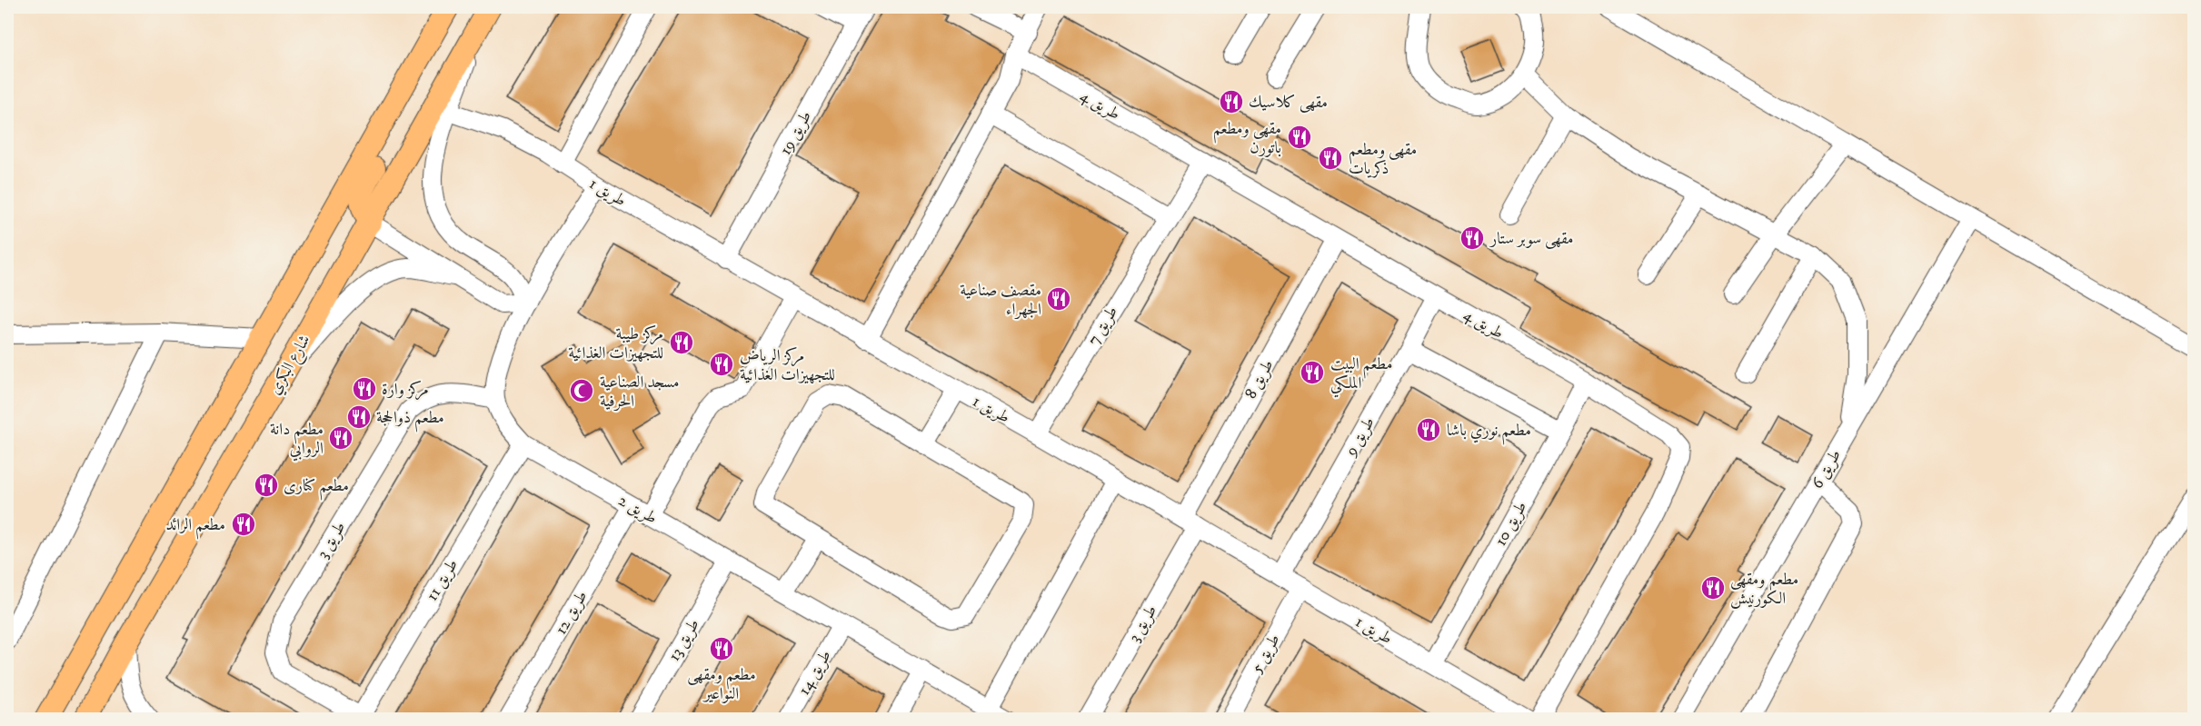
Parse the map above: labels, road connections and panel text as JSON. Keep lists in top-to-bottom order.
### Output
{
  "streets": {
    "main road": ["شارع البكري"],
    "street": [
      "طريق 4",
      "طريق 19",
      "طريق 1",
      "طريق 7",
      "طريق 8",
      "طريق 9",
      "طريق 6",
      "طريق 2",
      "طريق 10",
      "طريق 3",
      "طريق 11",
      "طريق 12",
      "طريق 13",
      "طريق 5",
      "طريق 14"
    ]
  },
  "crossings": [
    ["طريق 4", "طريق 7"],
    ["طريق 4", "طريق 8"],
    ["طريق 4", "طريق 9"],
    ["طريق 4", "طريق 10"],
    ["طريق 19", "طريق 1"],
    ["طريق 1", "طريق 7"],
    ["طريق 1", "طريق 8"],
    ["طريق 1", "طريق 9"],
    ["طريق 1", "طريق 10"],
    ["طريق 1", "طريق 3"],
    ["طريق 1", "طريق 5"],
    ["طريق 8", "طريق 3"],
    ["طريق 2", "طريق 3"],
    ["طريق 2", "طريق 11"],
    ["طريق 2", "طريق 12"],
    ["طريق 2", "طريق 13"],
    ["طريق 2", "طريق 14"],
    ["طريق 3", "طريق 11"]
  ],
  "places": {
    "restaurant": [
      "مقهى كلاسيك",
      "مقهى ومطعم باتورن",
      "مقهى ومطعم ذكريات",
      "مقهى سوبر ستار",
      "مقصف صناعية الجهراء",
      "مركز طيبة للتجهيزات الغذائية",
      "مركز الرياض للتجهيزات الغذائية",
      "مطعم البيت الملكي",
      "مركز وارة",
      "مطعم ذوالحجة",
      "مطعم نوري باشا",
      "مطعم دانة الروابي",
      "مطعم كنارى",
      "مطعم الرائد",
      "مطعم ومقهى الكورنيش",
      "مطعم ومقهى النواعير"
    ],
    "mosque": ["مسجد الصناعية الحرفية"]
  }
}
